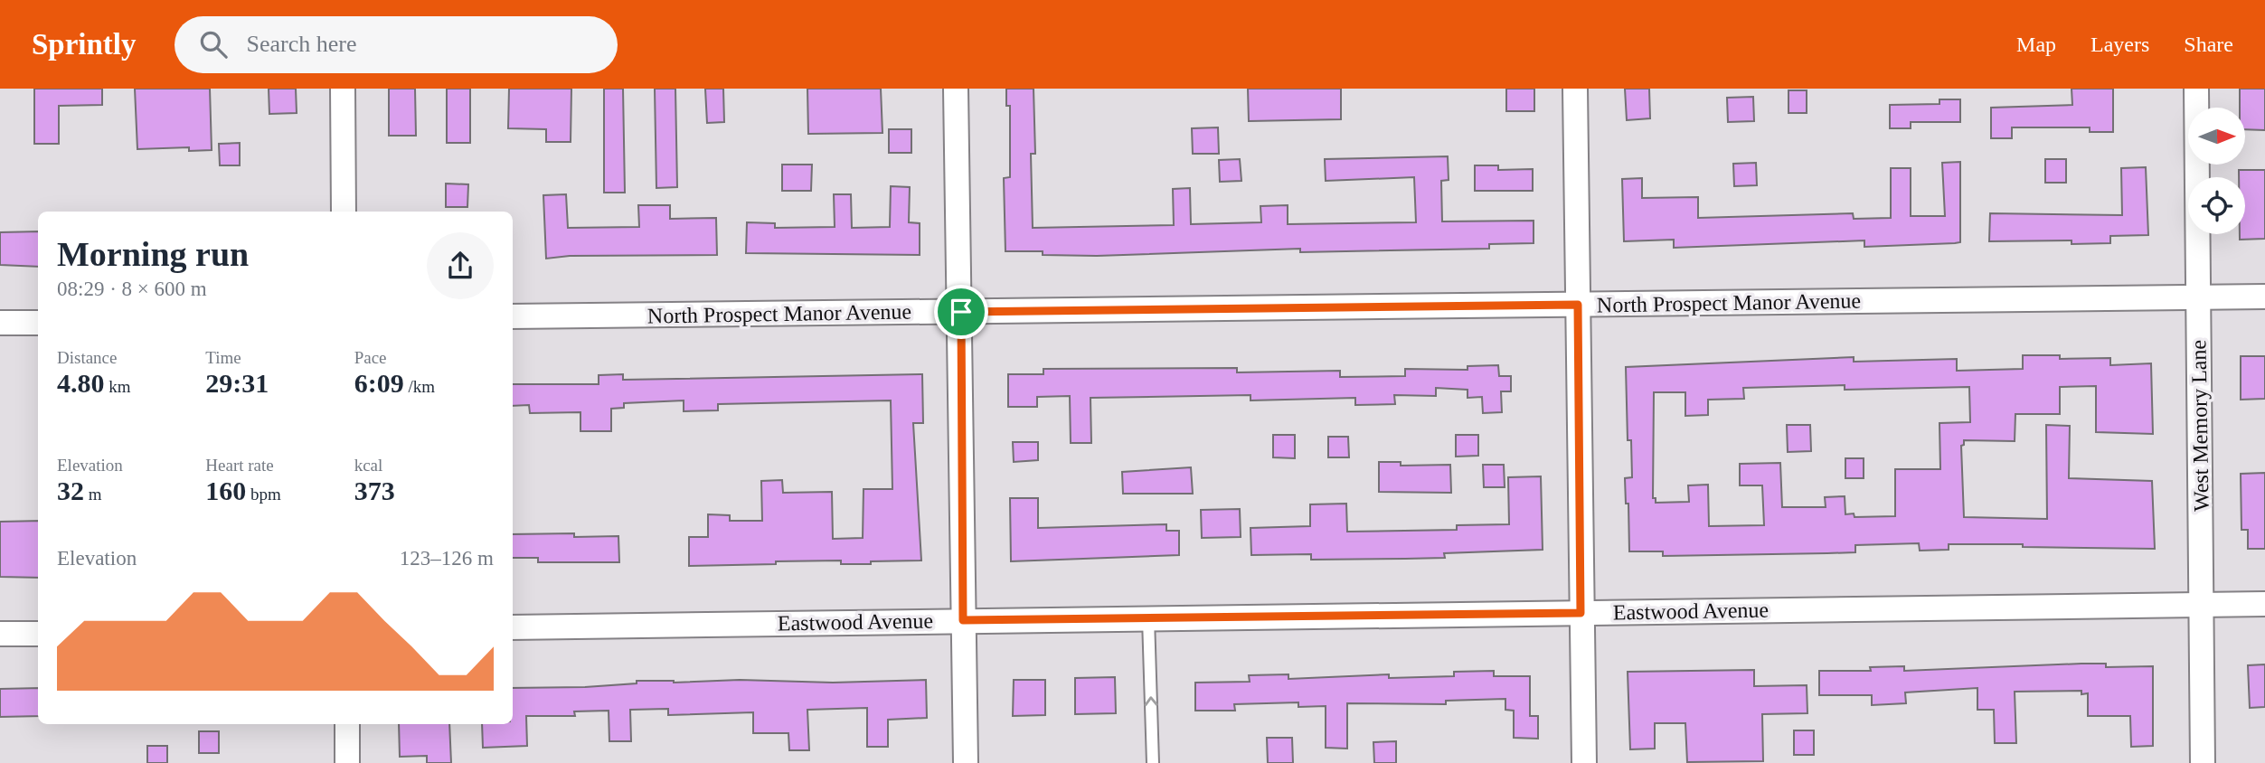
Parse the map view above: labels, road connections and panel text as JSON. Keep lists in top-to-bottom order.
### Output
{
  "streets": {
    "street": ["North Prospect Manor Avenue", "West Memory Lane", "Eastwood Avenue"]
  },
  "crossings": [
    ["North Prospect Manor Avenue", "West Memory Lane"],
    ["West Memory Lane", "Eastwood Avenue"]
  ],
  "north": "right",
  "page": {
    "header": "Sprintly",
    "search": "Search here",
    "nav": ["Map", "Layers", "Share"],
    "heading": ["Morning run", "08:29 · 8 × 600 m"],
    "stats": [
      ["Distance", "4.80 km"],
      ["Time", "29:31"],
      ["Pace", "6:09 /km"],
      ["Elevation", "32 m"],
      ["Heart rate", "160 bpm"],
      ["kcal", "373"]
    ],
    "chart": ["Elevation", "123–126 m"]
  }
}
